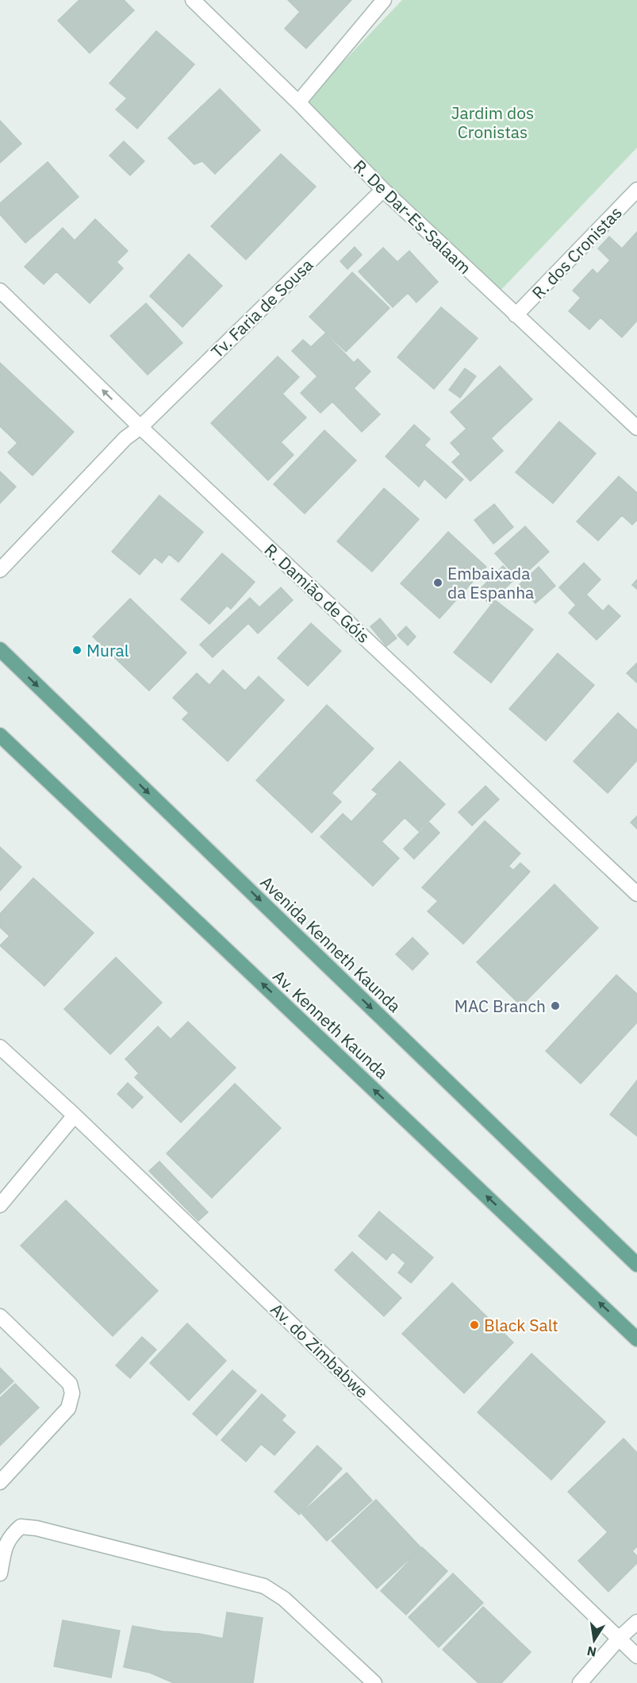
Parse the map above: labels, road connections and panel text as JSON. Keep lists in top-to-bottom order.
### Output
{
  "streets": {
    "main road": ["Avenida Kenneth Kaunda", "Av. Kenneth Kaunda"],
    "street": [
      "R. De Dar-Es-Salaam",
      "R. dos Cronistas",
      "Tv. Faria de Sousa",
      "R. Damião de Góis",
      "Av. do Zimbabwe"
    ]
  },
  "crossings": [
    ["R. De Dar-Es-Salaam", "R. dos Cronistas"],
    ["R. De Dar-Es-Salaam", "Tv. Faria de Sousa"],
    ["Tv. Faria de Sousa", "R. Damião de Góis"]
  ],
  "one_way": ["Avenida Kenneth Kaunda", "Av. Kenneth Kaunda"],
  "parks": ["Jardim dos Cronistas"],
  "places": [
    "Embaixada da Espanha",
    "Mural",
    "MAC Branch",
    "Black Salt"
  ],
  "north": "bottom"
}
